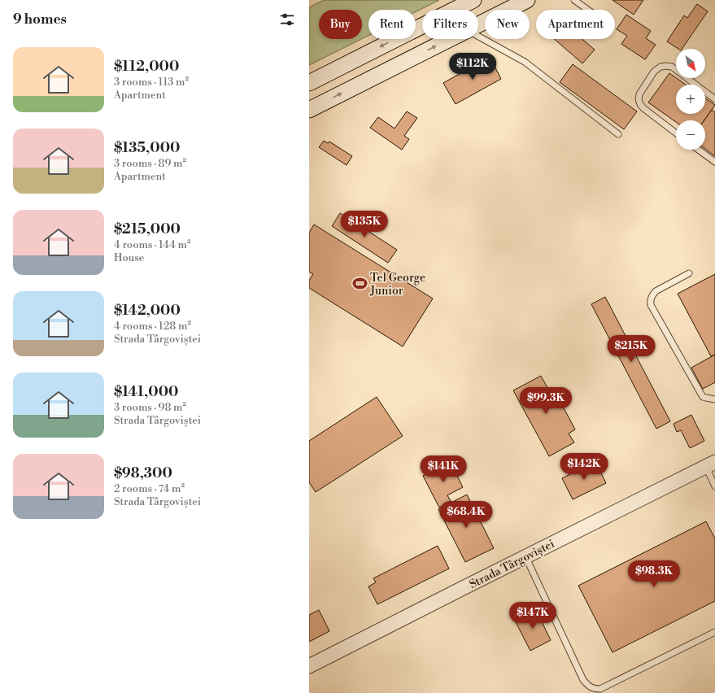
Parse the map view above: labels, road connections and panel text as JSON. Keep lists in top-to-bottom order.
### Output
{
  "streets": {
    "street": ["Strada Târgoviștei"]
  },
  "places": {
    "sports": ["Tel George Junior"]
  },
  "north": "bottom right",
  "page": {
    "heading": "9 homes",
    "chip": [
      "Buy",
      "Rent",
      "Filters",
      "New",
      "Apartment"
    ],
    "list": [
      {
        "name": "$112,000",
        "note": "3 rooms · 113 m² · Apartment"
      },
      {
        "name": "$135,000",
        "note": "3 rooms · 89 m² · Apartment"
      },
      {
        "name": "$215,000",
        "note": "4 rooms · 144 m² · House"
      },
      {
        "name": "$142,000",
        "note": "4 rooms · 128 m² · Strada Târgoviștei"
      },
      {
        "name": "$141,000",
        "note": "3 rooms · 98 m² · Strada Târgoviștei"
      },
      {
        "name": "$98,300",
        "note": "2 rooms · 74 m² · Strada Târgoviștei"
      }
    ],
    "map_buttons": ["+", "−"],
    "price": [
      "$112K",
      "$135K",
      "$215K",
      "$99.3K",
      "$142K",
      "$141K",
      "$68.4K",
      "$98.3K",
      "$147K"
    ]
  }
}
